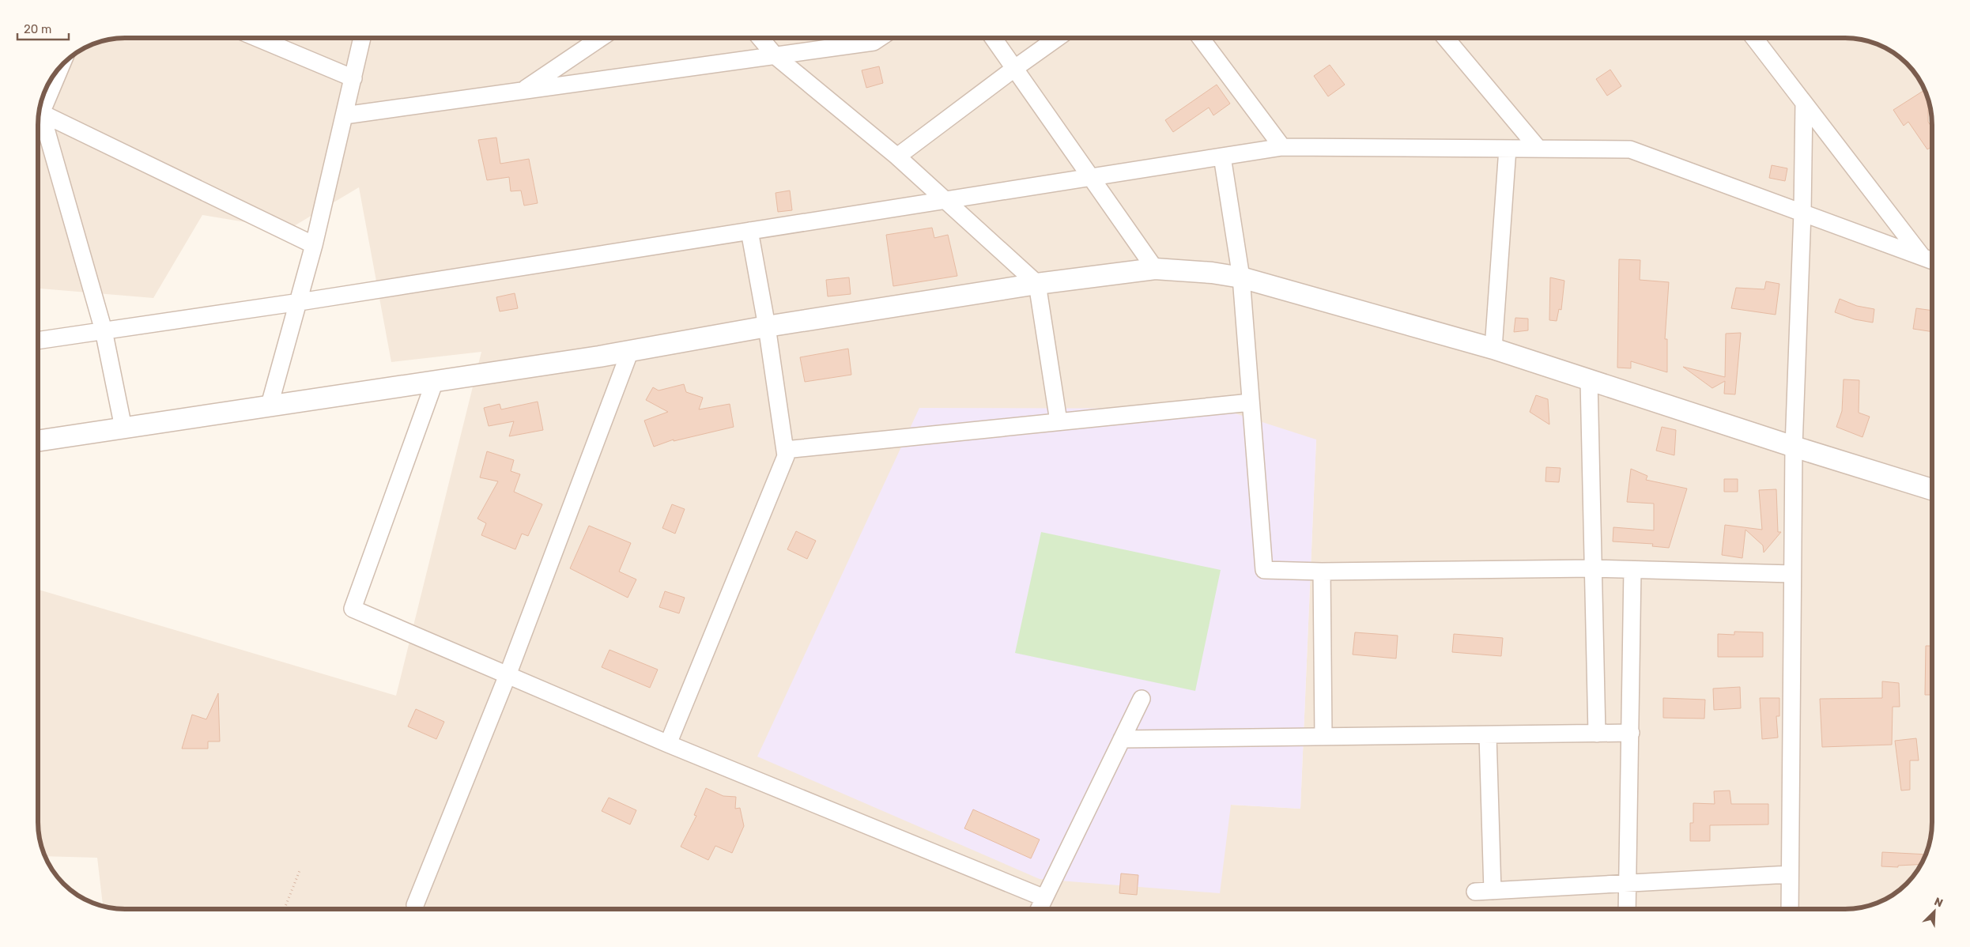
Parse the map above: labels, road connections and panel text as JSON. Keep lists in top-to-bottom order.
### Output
{
  "scale_bar": "20 m",
  "north": "top right"
}
